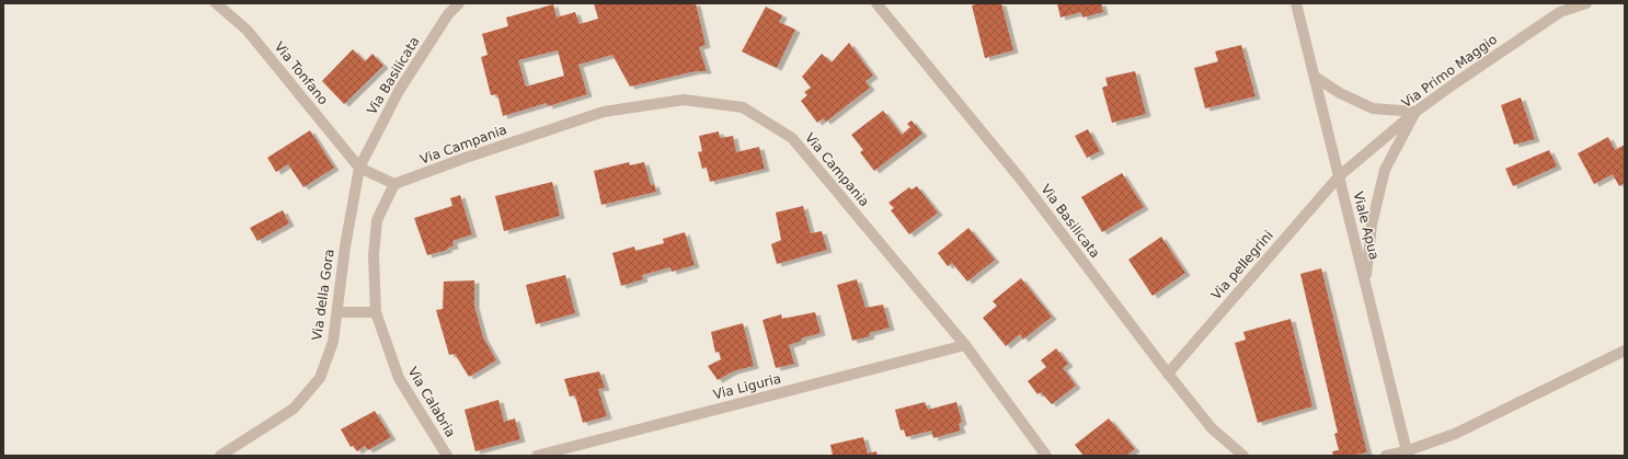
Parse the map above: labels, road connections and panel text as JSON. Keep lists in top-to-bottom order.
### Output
{
  "streets": {
    "street": [
      "Via Primo Maggio",
      "Via Tonfano",
      "Via Basilicata",
      "Via Campania",
      "Viale Apua",
      "Via pellegrini",
      "Via della Gora",
      "Via Liguria",
      "Via Calabria"
    ]
  },
  "crossings": [
    ["Via Primo Maggio", "Viale Apua"],
    ["Via Primo Maggio", "Via pellegrini"],
    ["Via Tonfano", "Via Basilicata"],
    ["Via Tonfano", "Via della Gora"],
    ["Via Basilicata", "Via pellegrini"],
    ["Via Basilicata", "Via della Gora"],
    ["Via Campania", "Via Liguria"],
    ["Via Campania", "Via Calabria"],
    ["Viale Apua", "Via pellegrini"]
  ]
}
